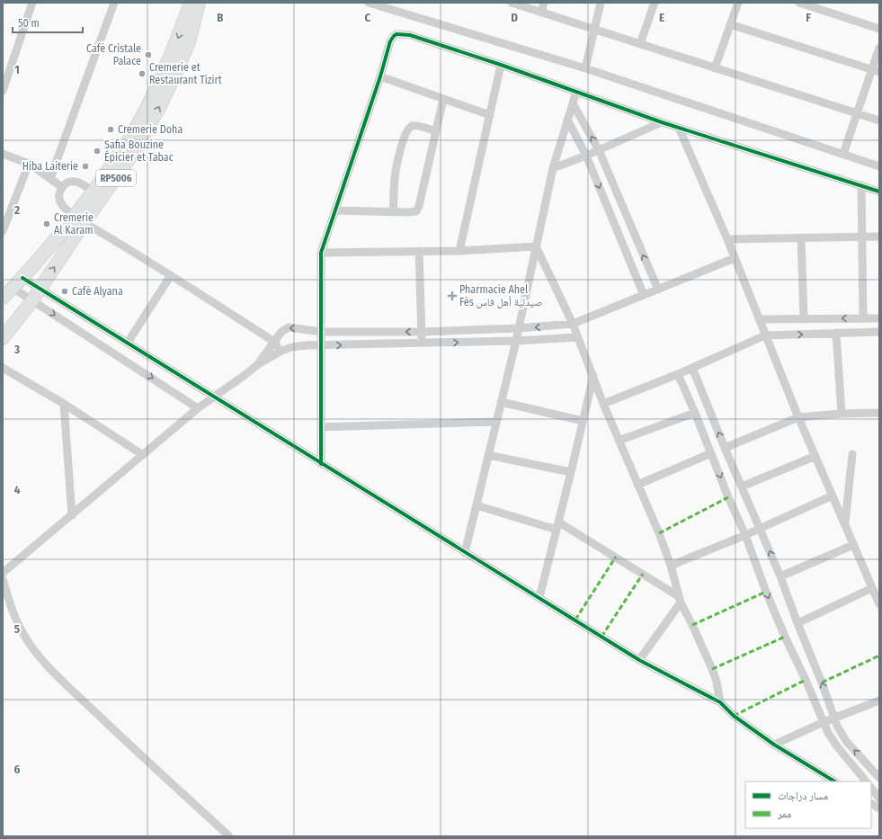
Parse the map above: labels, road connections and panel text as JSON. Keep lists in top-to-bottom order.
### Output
{
  "streets": {
    "main road": ["RP5006"]
  },
  "places": {
    "other": [
      "Café Cristale Palace",
      "Cremerie et Restaurant Tizirt",
      "Cremerie Doha",
      "Safia Bouzine Épicier et Tabac",
      "Hiba Laiterie",
      "Cremerie Al Karam",
      "Café Alyana"
    ],
    "health": ["Pharmacie Ahel Fès صيدلية أهل فاس"]
  },
  "legend": ["مسار دراجات", "ممر"],
  "scale_bar": "50 m",
  "grid": {
    "columns": [
      "B",
      "C",
      "D",
      "E",
      "F"
    ],
    "rows": [
      "1",
      "2",
      "3",
      "4",
      "5",
      "6"
    ]
  }
}
